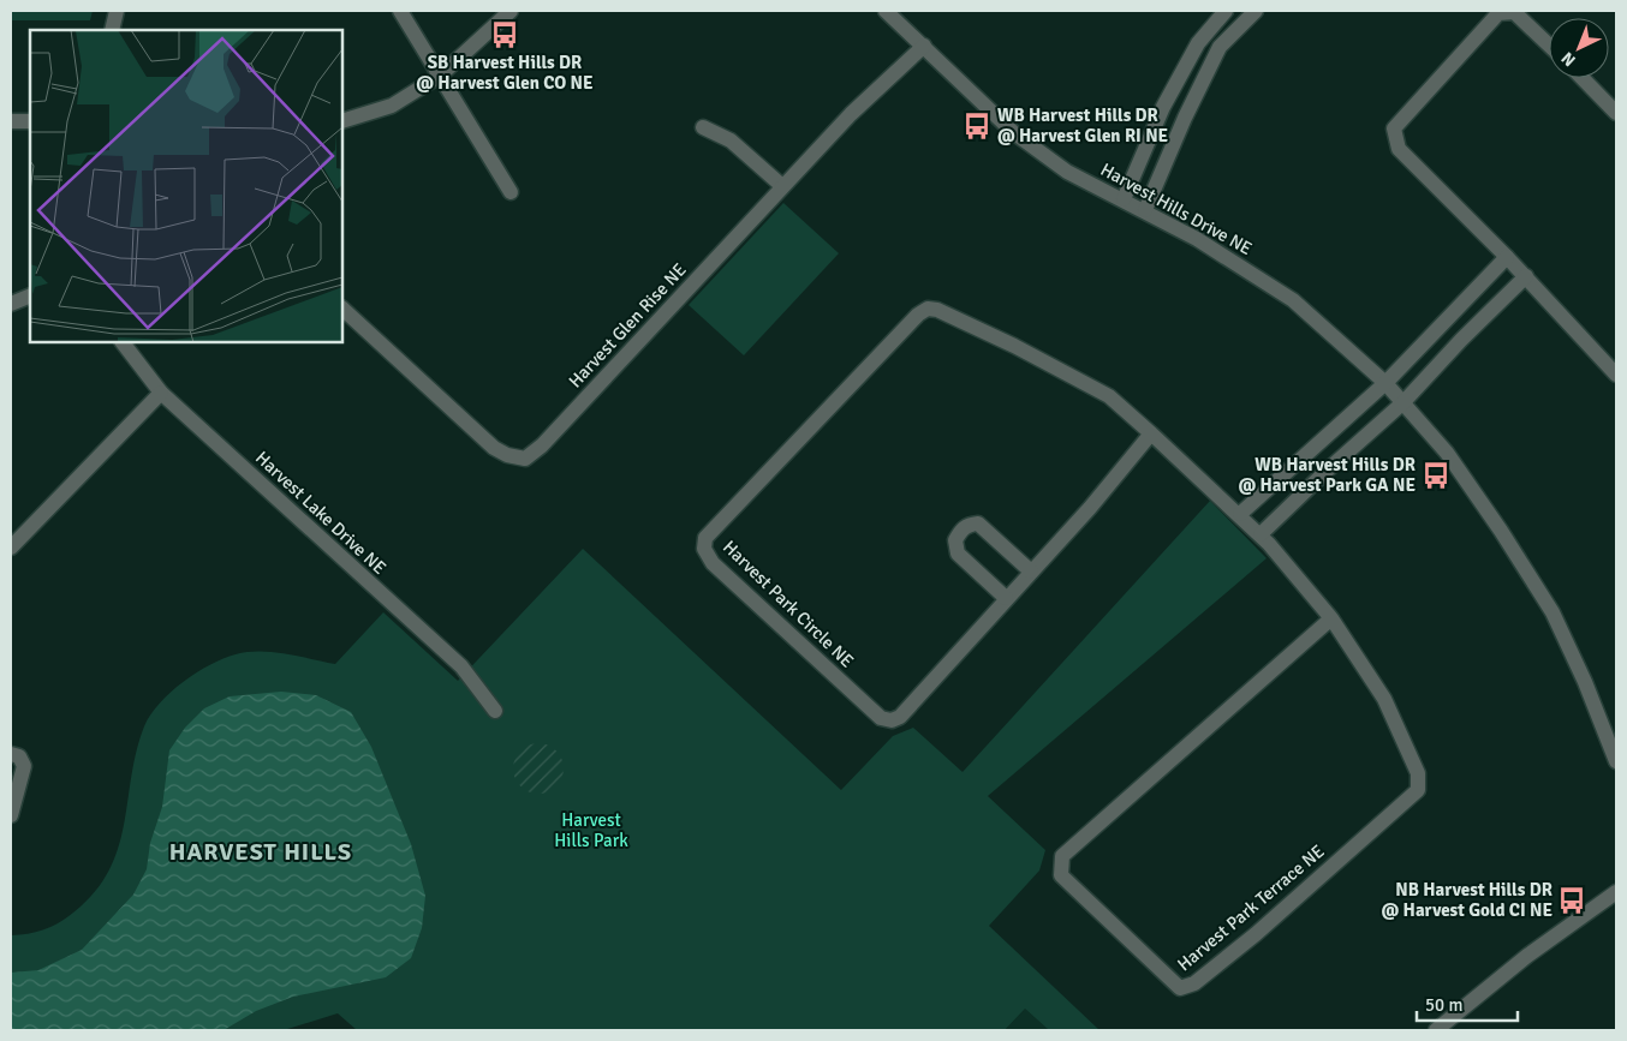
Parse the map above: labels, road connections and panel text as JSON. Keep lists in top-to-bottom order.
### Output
{
  "streets": {
    "street": [
      "Harvest Hills Drive NE",
      "Harvest Glen Rise NE",
      "Harvest Lake Drive NE",
      "Harvest Park Circle NE",
      "Harvest Park Terrace NE"
    ]
  },
  "crossings": [
    ["Harvest Hills Drive NE", "Harvest Glen Rise NE"],
    ["Harvest Park Circle NE", "Harvest Park Terrace NE"]
  ],
  "districts": ["HARVEST HILLS"],
  "parks": ["Harvest Hills Park"],
  "places": {
    "bus stop": [
      "SB Harvest Hills DR @ Harvest Glen CO NE",
      "WB Harvest Hills DR @ Harvest Glen RI NE",
      "WB Harvest Hills DR @ Harvest Park GA NE",
      "NB Harvest Hills DR @ Harvest Gold CI NE"
    ]
  },
  "scale_bar": "50 m",
  "north": "bottom left"
}
